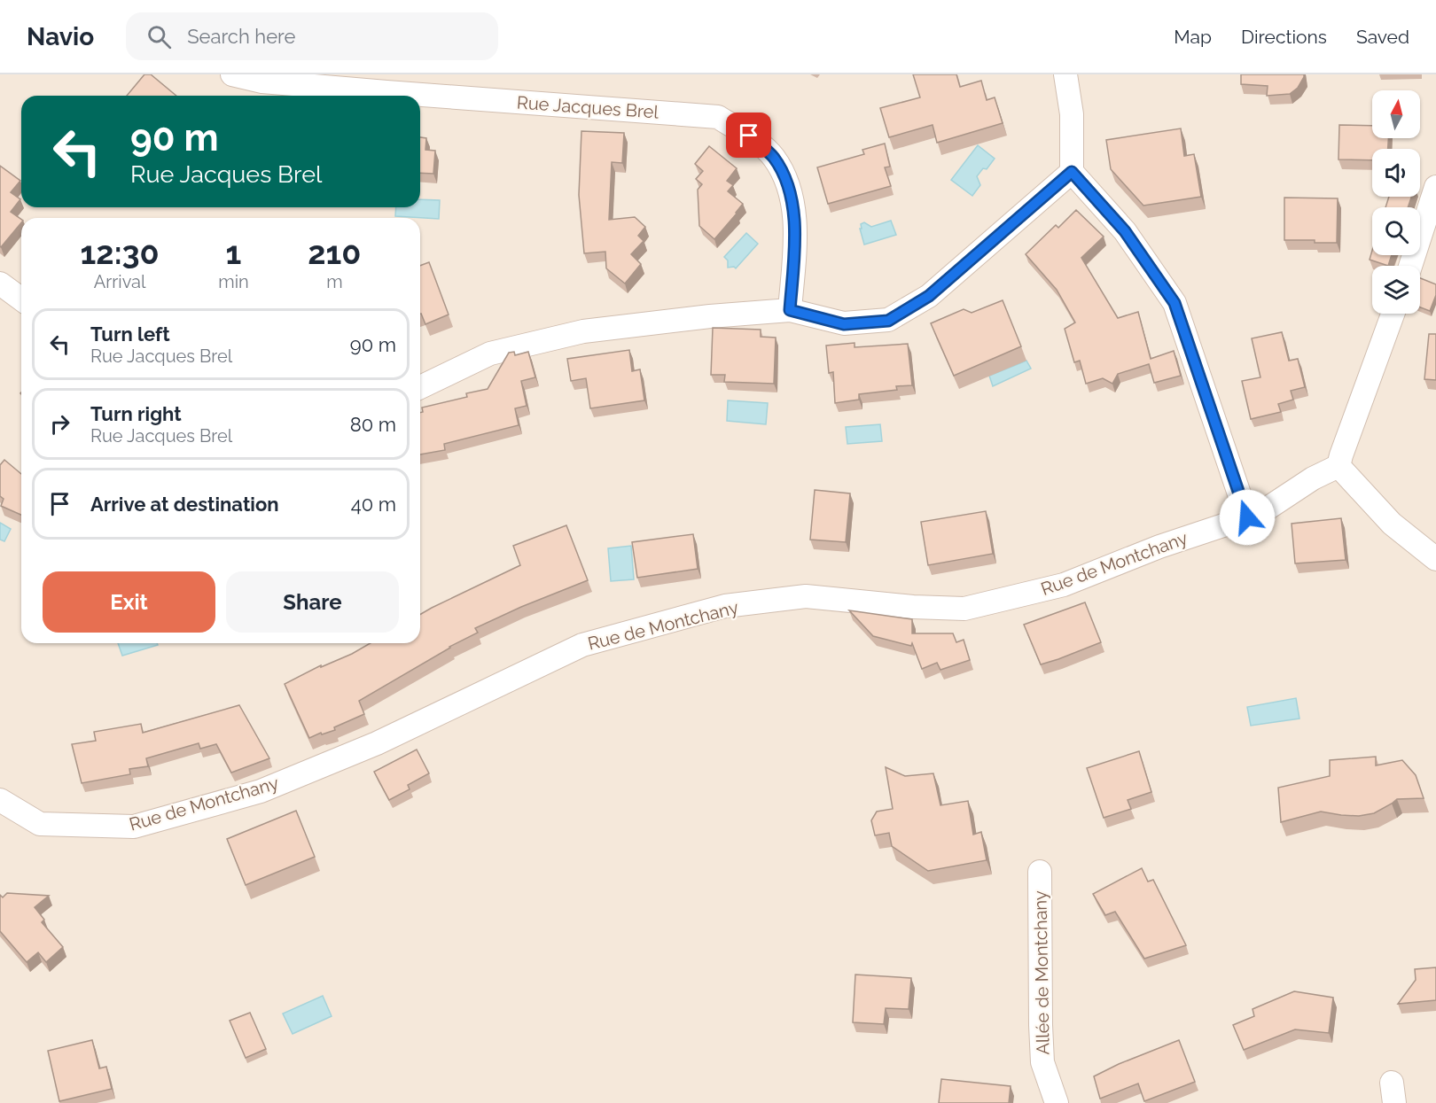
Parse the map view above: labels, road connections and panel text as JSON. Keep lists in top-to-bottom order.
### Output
{
  "streets": {
    "street": ["Rue Jacques Brel", "Rue de Montchany", "Allée de Montchany"]
  },
  "north": "top",
  "page": {
    "header": "Navio",
    "search": "Search here",
    "nav": ["Map", "Directions", "Saved"],
    "turn": ["90 m", "Rue Jacques Brel"],
    "eta": [
      "12:30",
      "Arrival",
      "1",
      "min",
      "210",
      "m"
    ],
    "list": [
      {
        "name": "Turn left",
        "note": "Rue Jacques Brel",
        "value": "90 m"
      },
      {
        "name": "Turn right",
        "note": "Rue Jacques Brel",
        "value": "80 m"
      },
      {
        "name": "Arrive at destination",
        "value": "40 m"
      }
    ],
    "buttons": ["Exit", "Share"]
  }
}
